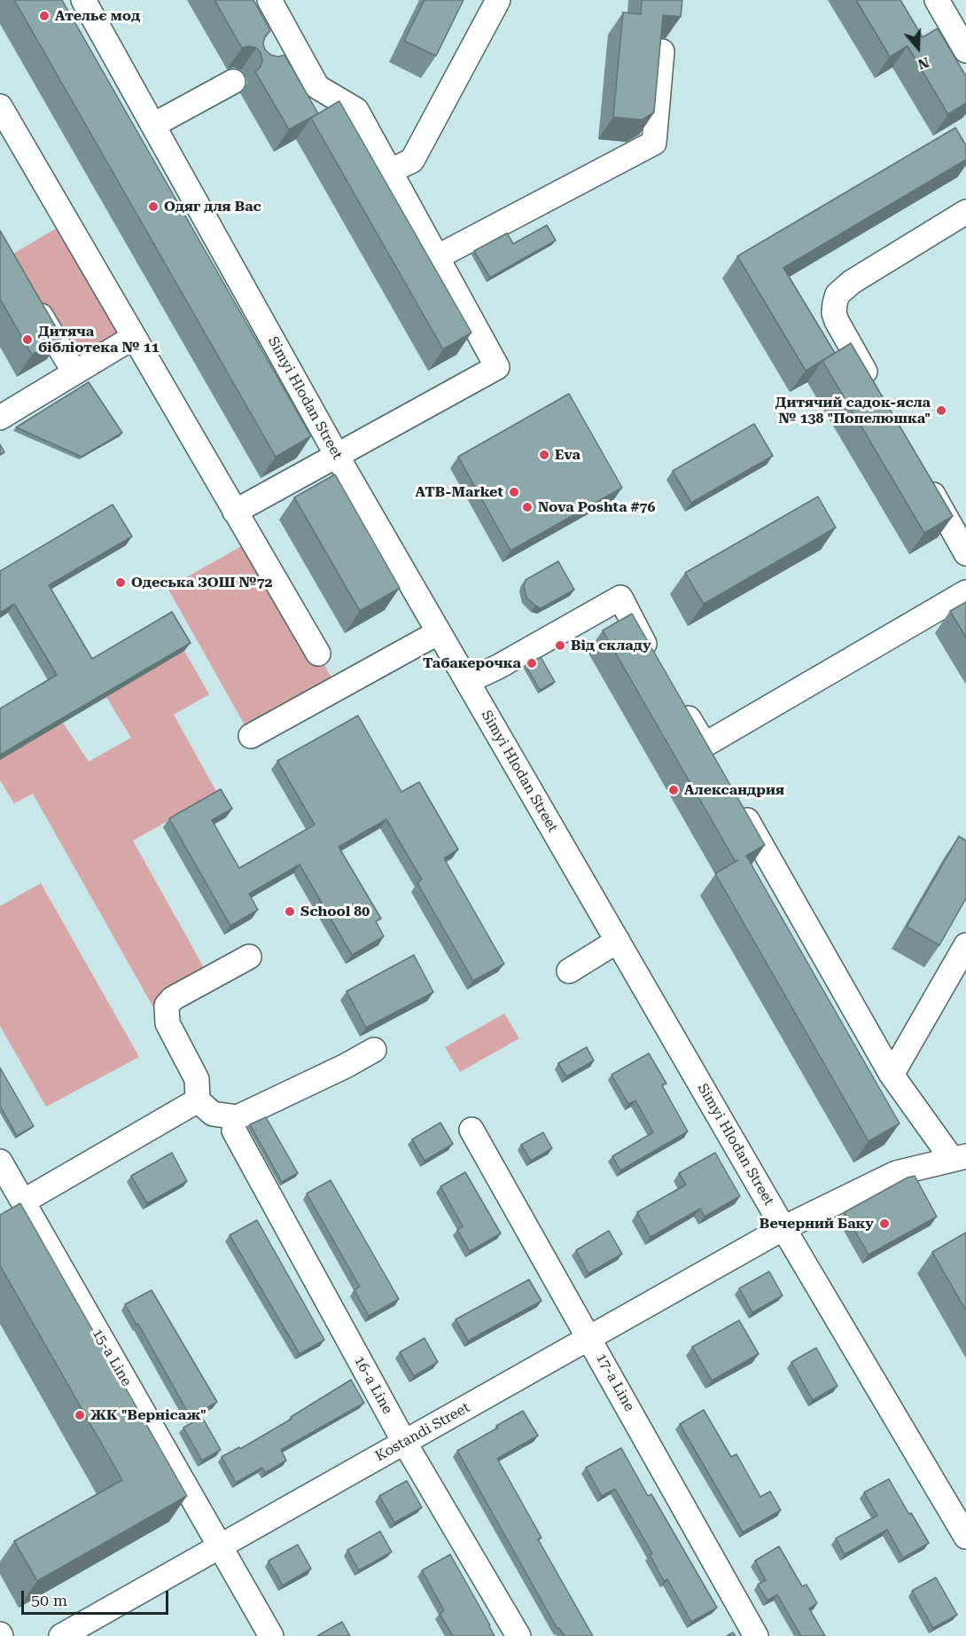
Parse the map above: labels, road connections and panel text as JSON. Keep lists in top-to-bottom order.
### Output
{
  "streets": {
    "street": [
      "Simyi Hlodan Street",
      "15-a Line",
      "17-a Line",
      "16-a Line",
      "Kostandi Street"
    ]
  },
  "crossings": [
    ["Simyi Hlodan Street", "Kostandi Street"],
    ["15-a Line", "Kostandi Street"],
    ["17-a Line", "Kostandi Street"],
    ["16-a Line", "Kostandi Street"]
  ],
  "places": [
    "Ательє мод",
    "Одяг для Вас",
    "Дитяча бібліотека № 11",
    "Дитячий садок-ясла № 138 \"Попелюшка\"",
    "Eva",
    "ATB-Market",
    "Nova Poshta #76",
    "Одеська ЗОШ №72",
    "Від складу",
    "Табакерочка",
    "Александрия",
    "School 80",
    "Вечерний Баку",
    "ЖК \"Вернісаж\""
  ],
  "scale_bar": "50 m",
  "north": "bottom"
}
